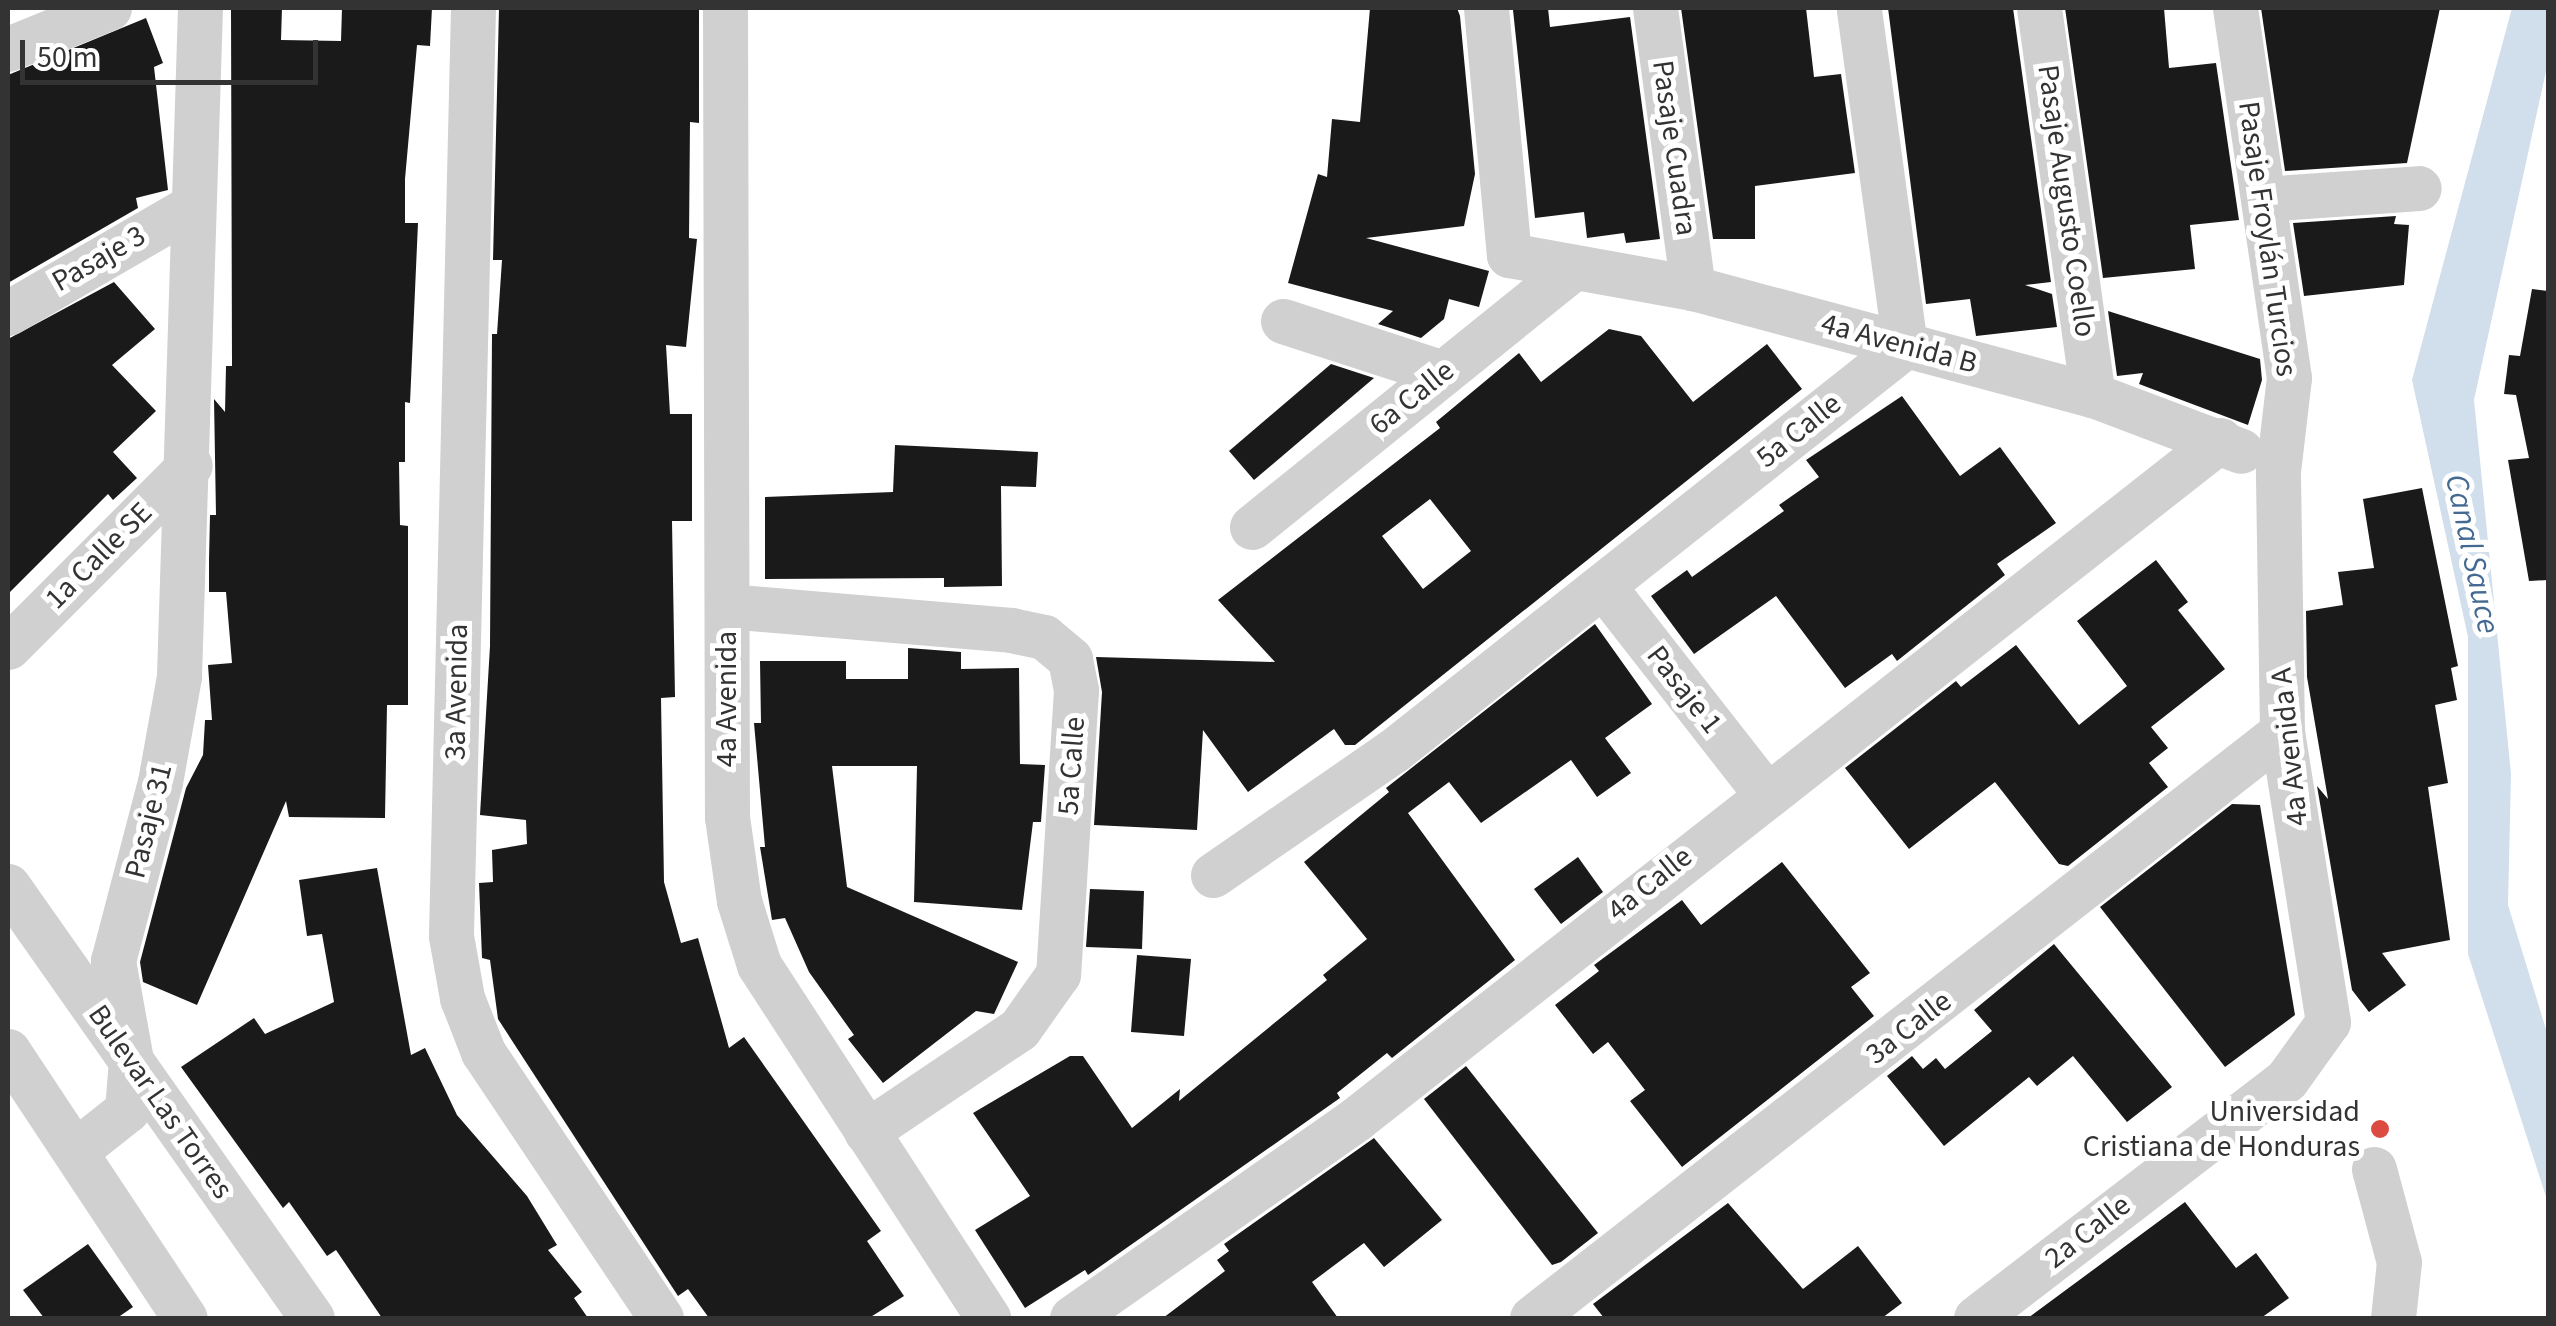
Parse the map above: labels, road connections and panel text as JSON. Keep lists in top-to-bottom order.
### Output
{
  "streets": {
    "street": [
      "Pasaje Cuadra",
      "Pasaje Augusto Coello",
      "Pasaje Froylán Turcios",
      "Pasaje 3",
      "4a Avenida B",
      "6a Calle",
      "5a Calle",
      "1a Calle SE",
      "Pasaje 1",
      "3a Avenida",
      "4a Avenida",
      "4a Avenida A",
      "Pasaje 31",
      "4a Calle",
      "3a Calle",
      "Bulevar Las Torres",
      "2a Calle"
    ]
  },
  "crossings": [
    ["Pasaje Cuadra", "4a Avenida B"],
    ["Pasaje Augusto Coello", "4a Avenida B"],
    ["Pasaje Froylán Turcios", "4a Avenida B"],
    ["Pasaje Froylán Turcios", "4a Avenida A"],
    ["4a Avenida B", "6a Calle"],
    ["4a Avenida B", "5a Calle"],
    ["4a Avenida B", "4a Avenida A"],
    ["4a Avenida B", "4a Calle"],
    ["5a Calle", "Pasaje 1"],
    ["5a Calle", "4a Avenida"],
    ["1a Calle SE", "Pasaje 31"],
    ["Pasaje 1", "4a Calle"],
    ["4a Avenida A", "3a Calle"],
    ["4a Avenida A", "2a Calle"],
    ["Pasaje 31", "Bulevar Las Torres"]
  ],
  "water": ["Canal Sauce"],
  "places": ["Universidad Cristiana de Honduras"],
  "scale_bar": "50 m"
}
